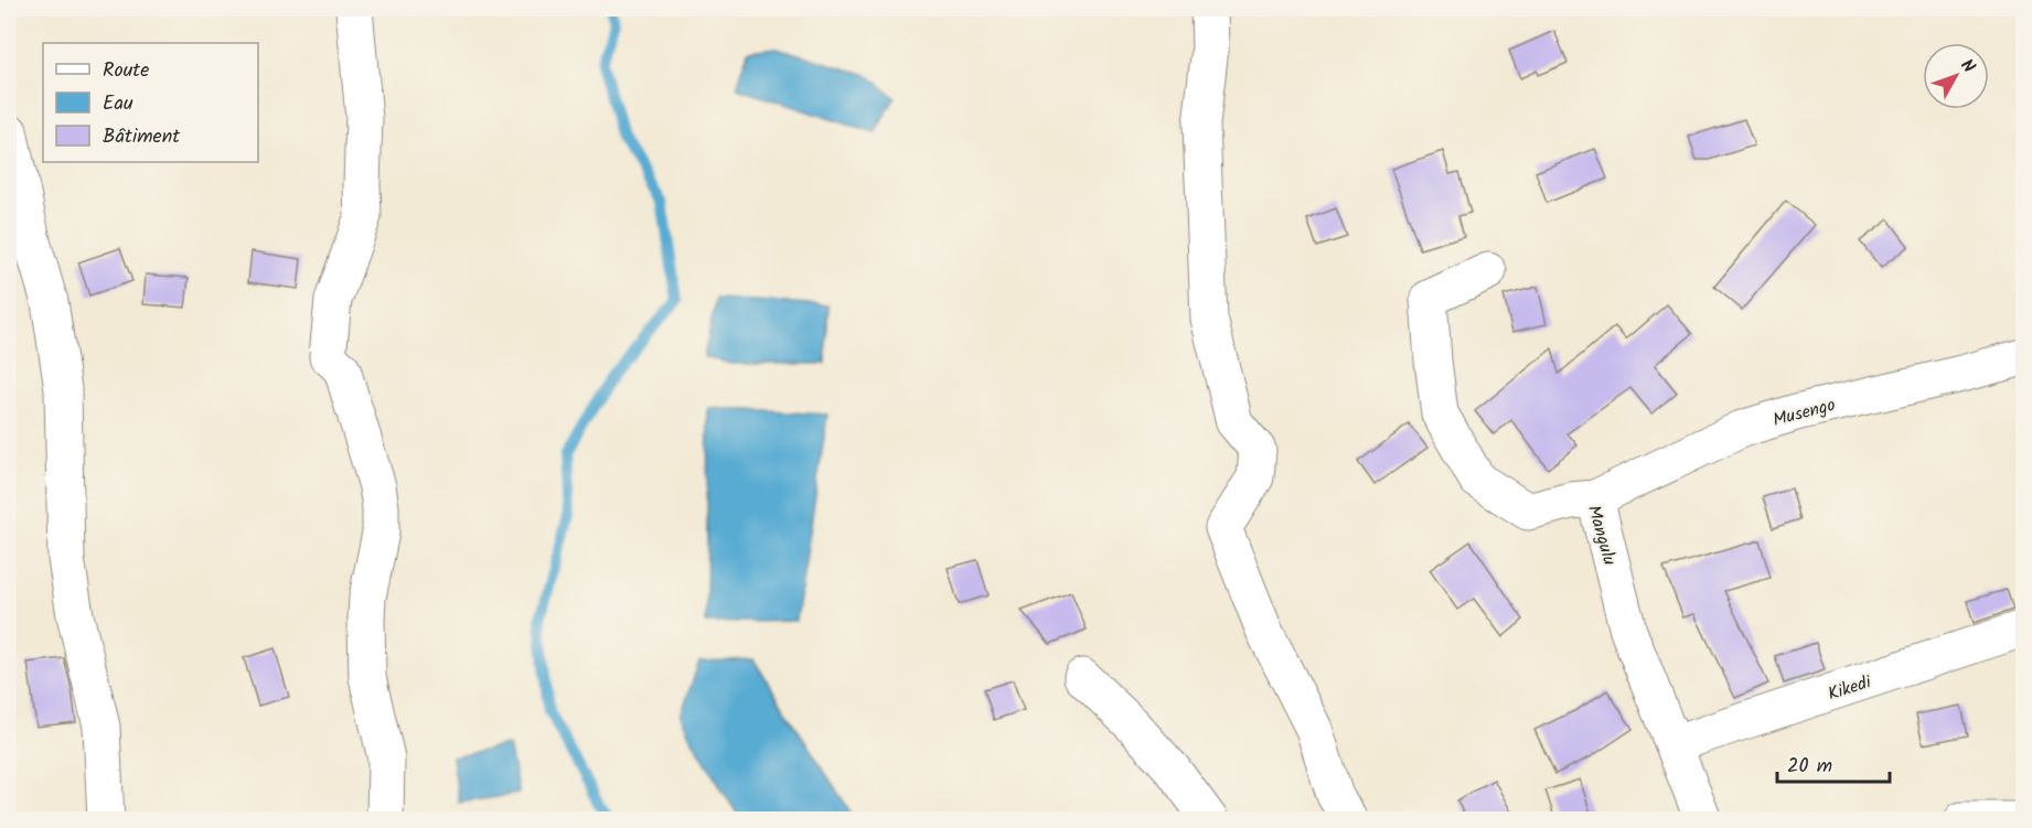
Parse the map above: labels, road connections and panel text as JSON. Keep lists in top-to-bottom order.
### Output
{
  "streets": {
    "street": ["Musengo", "Mangulu", "Kikedi"]
  },
  "crossings": [
    ["Musengo", "Mangulu"],
    ["Mangulu", "Kikedi"]
  ],
  "legend": ["Route", "Eau", "Bâtiment"],
  "scale_bar": "20 m",
  "north": "top right"
}
